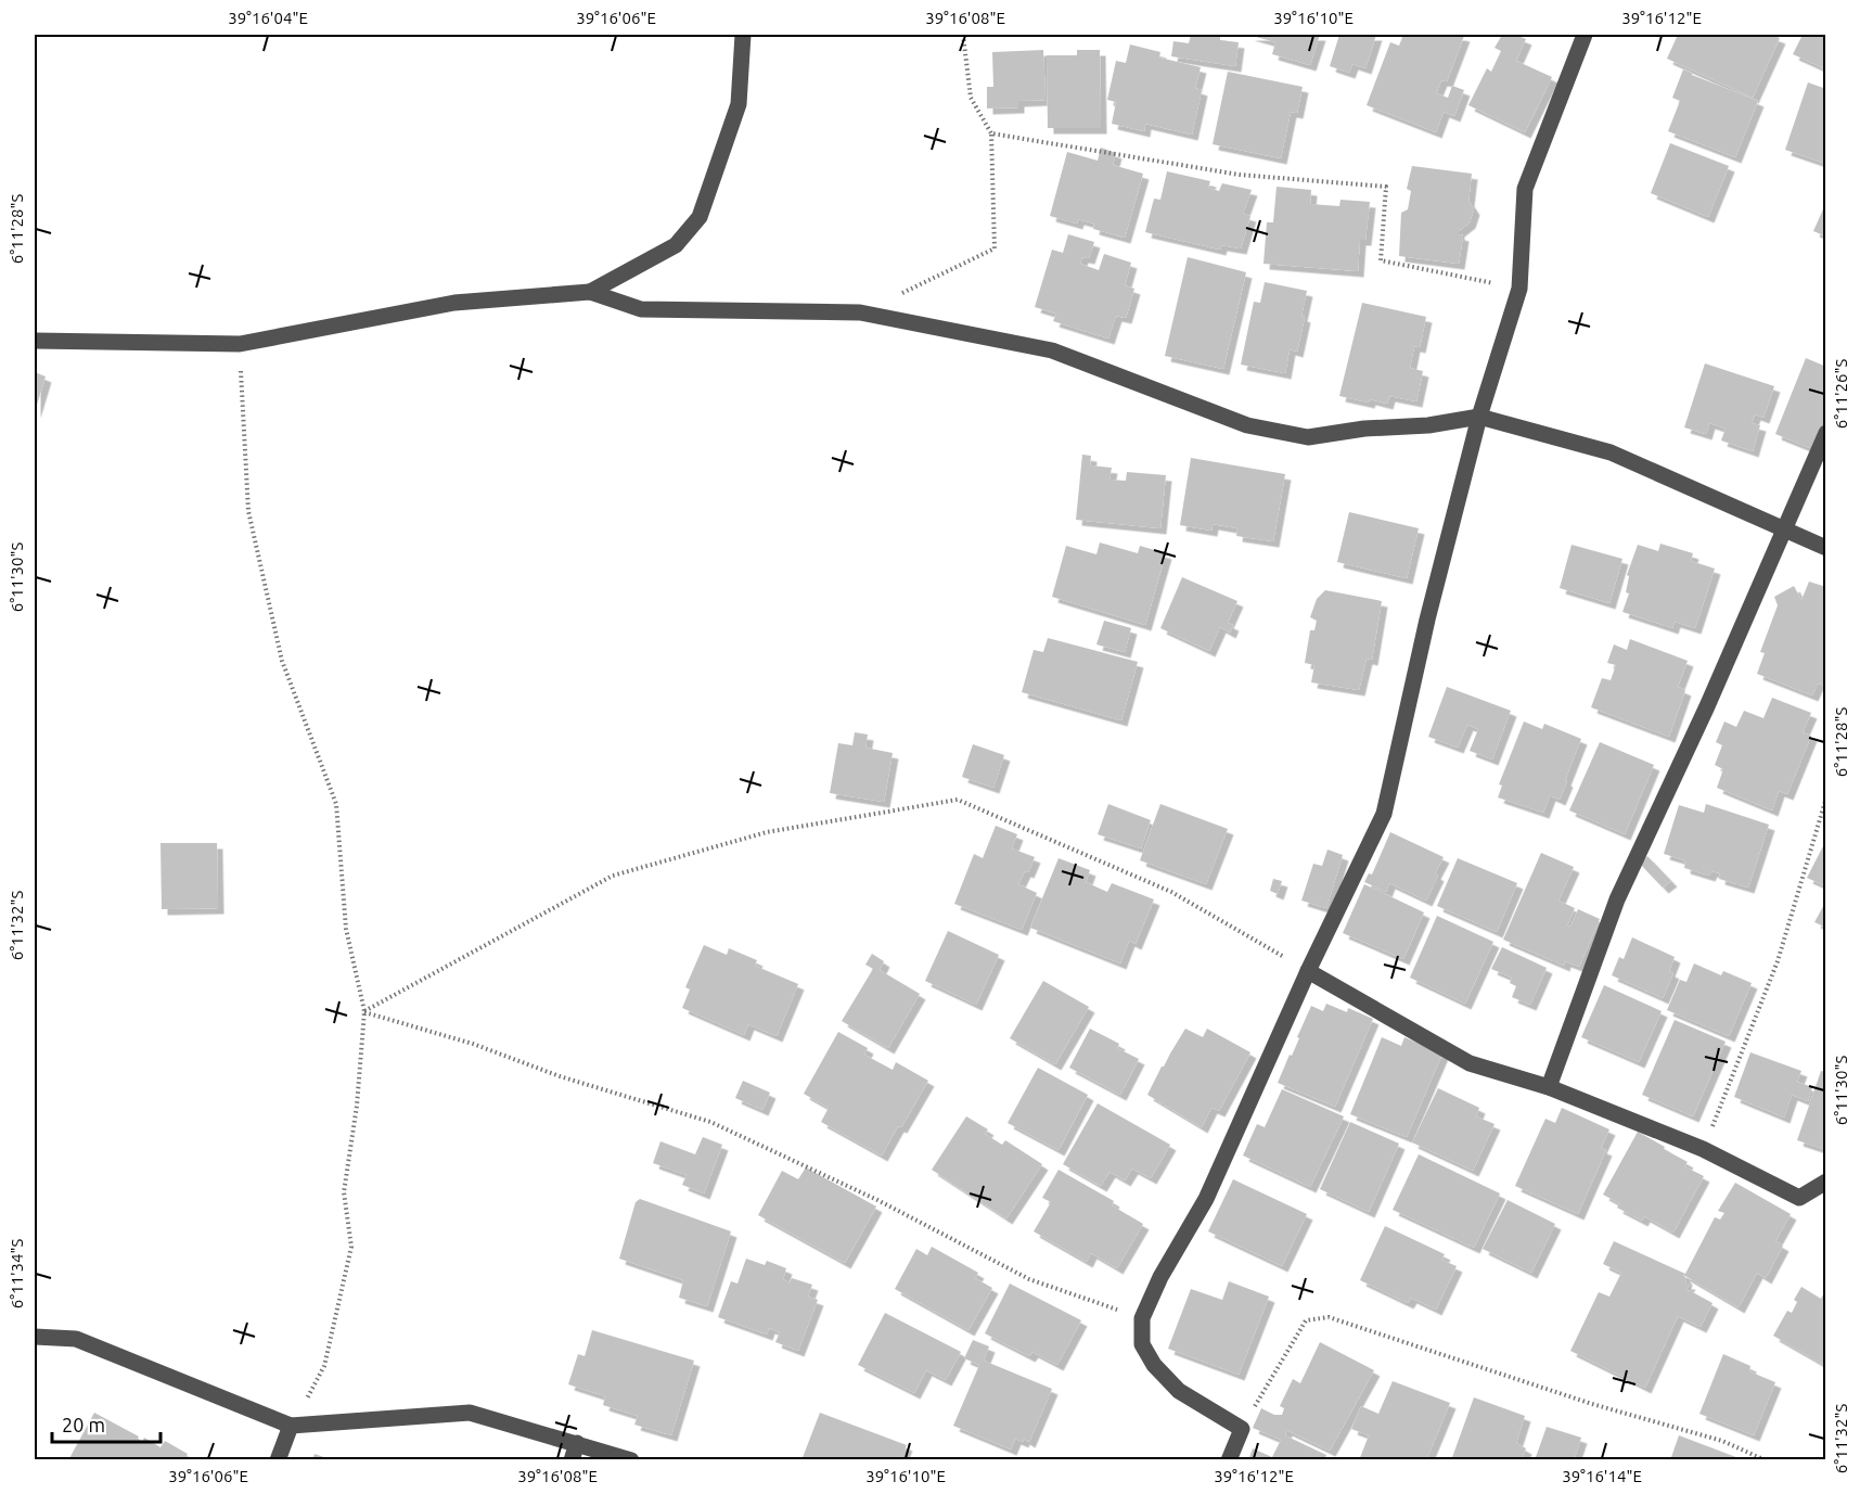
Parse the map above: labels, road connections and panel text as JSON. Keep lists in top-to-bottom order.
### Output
{
  "scale_bar": "20 m",
  "coordinates": [
    "39°16'04\"E",
    "39°16'06\"E",
    "39°16'08\"E",
    "39°16'10\"E",
    "39°16'12\"E",
    "6°11'28\"S",
    "6°11'26\"S",
    "6°11'30\"S",
    "6°11'32\"S",
    "6°11'34\"S",
    "39°16'14\"E"
  ]
}
